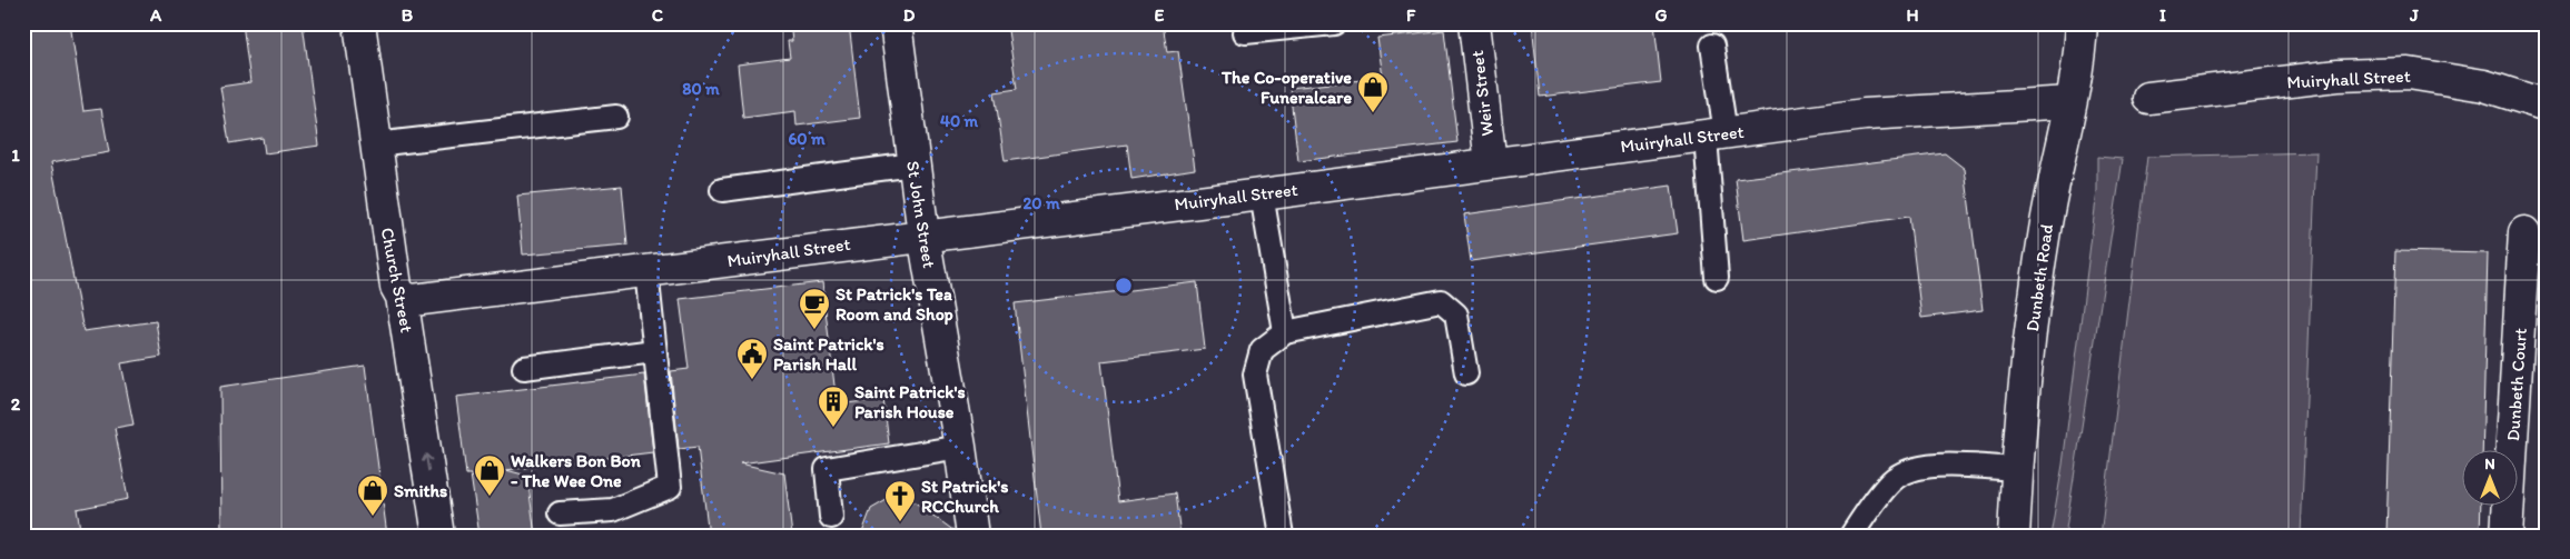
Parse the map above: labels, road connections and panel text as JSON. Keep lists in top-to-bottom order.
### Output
{
  "streets": {
    "street": [
      "Muiryhall Street",
      "Weir Street",
      "St John Street",
      "Dunbeth Road",
      "Church Street",
      "Dunbeth Court"
    ]
  },
  "crossings": [
    ["Muiryhall Street", "Weir Street"],
    ["Muiryhall Street", "St John Street"],
    ["Muiryhall Street", "Dunbeth Road"],
    ["Muiryhall Street", "Church Street"]
  ],
  "one_way": ["Church Street"],
  "places": {
    "shop": ["The Co-operative Funeralcare", "Walkers Bon Bon - The Wee One", "Smiths"],
    "cafe": ["St Patrick's Tea Room and Shop"],
    "public building": ["Saint Patrick's Parish Hall"],
    "building": ["Saint Patrick's Parish House"],
    "church": ["St Patrick's RCChurch"]
  },
  "north": "top",
  "grid": {
    "columns": [
      "A",
      "B",
      "C",
      "D",
      "E",
      "F",
      "G",
      "H",
      "I",
      "J"
    ],
    "rows": ["1", "2"]
  },
  "rings": [
    "80 m",
    "40 m",
    "60 m",
    "20 m"
  ]
}
